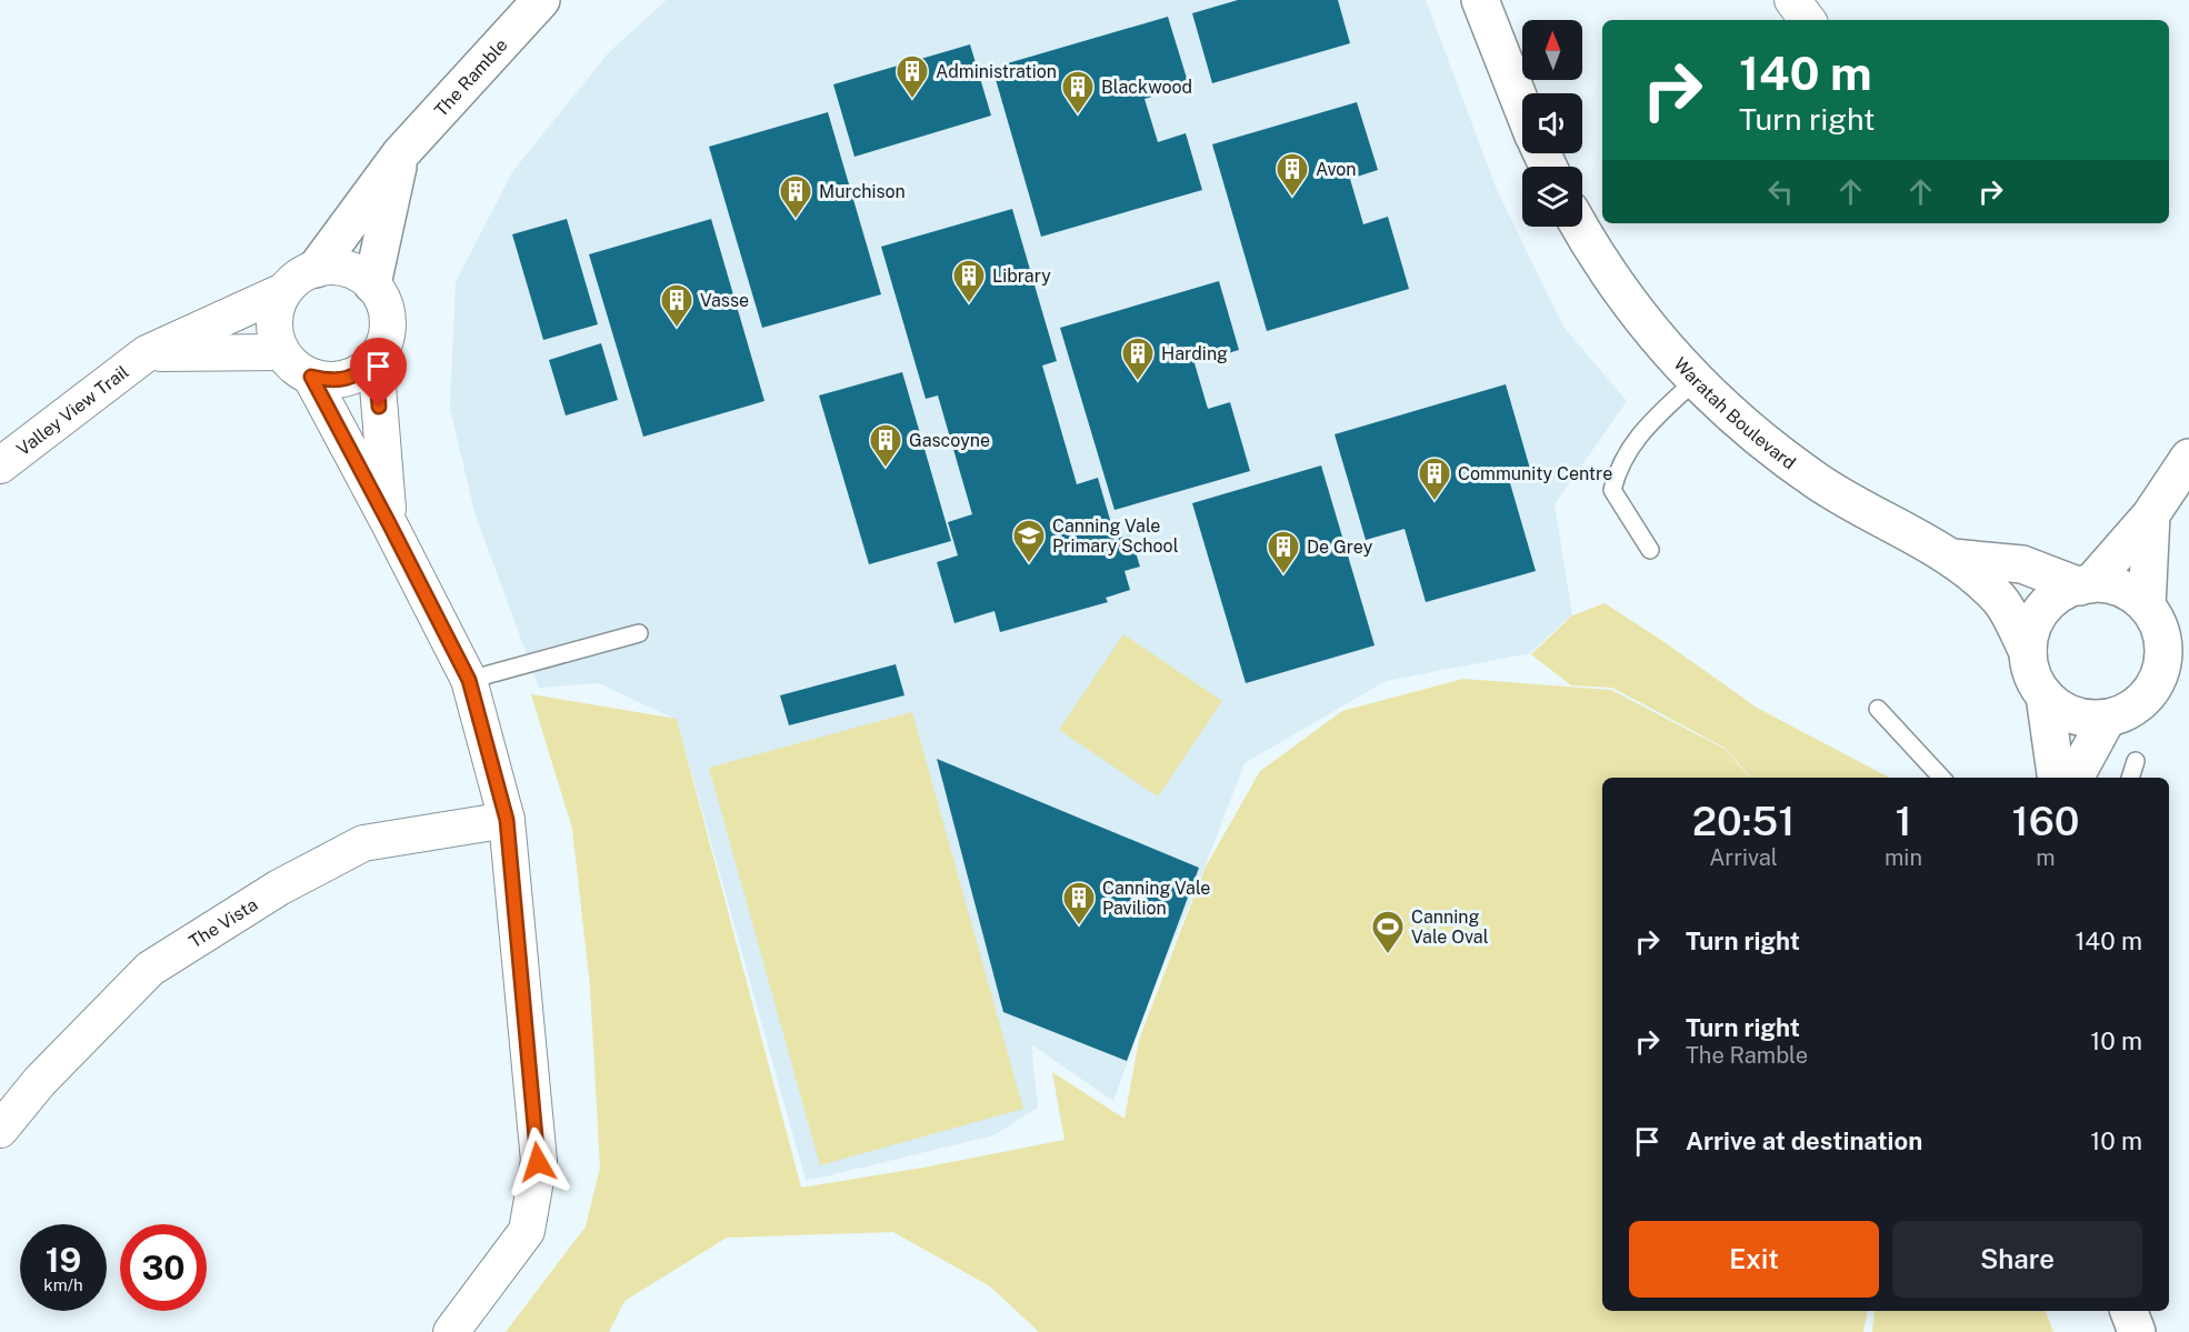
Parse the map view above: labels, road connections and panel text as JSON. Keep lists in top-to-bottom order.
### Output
{
  "streets": {
    "street": [
      "The Ramble",
      "Valley View Trail",
      "Waratah Boulevard",
      "The Vista"
    ]
  },
  "crossings": [
    ["The Ramble", "Valley View Trail"]
  ],
  "places": {
    "building": [
      "Administration",
      "Blackwood",
      "Avon",
      "Murchison",
      "Library",
      "Vasse",
      "Harding",
      "Gascoyne",
      "Community Centre",
      "De Grey",
      "Canning Vale Pavilion"
    ],
    "school or university": ["Canning Vale Primary School"],
    "sports": ["Canning Vale Oval"]
  },
  "north": "top",
  "page": {
    "turn": ["140 m", "Turn right"],
    "eta": [
      "20:51",
      "Arrival",
      "1",
      "min",
      "160",
      "m"
    ],
    "list": [
      {
        "name": "Turn right",
        "value": "140 m"
      },
      {
        "name": "Turn right",
        "note": "The Ramble",
        "value": "10 m"
      },
      {
        "name": "Arrive at destination",
        "value": "10 m"
      }
    ],
    "buttons": ["Exit", "Share"],
    "speed": "19 km/h",
    "limit": "30"
  }
}
